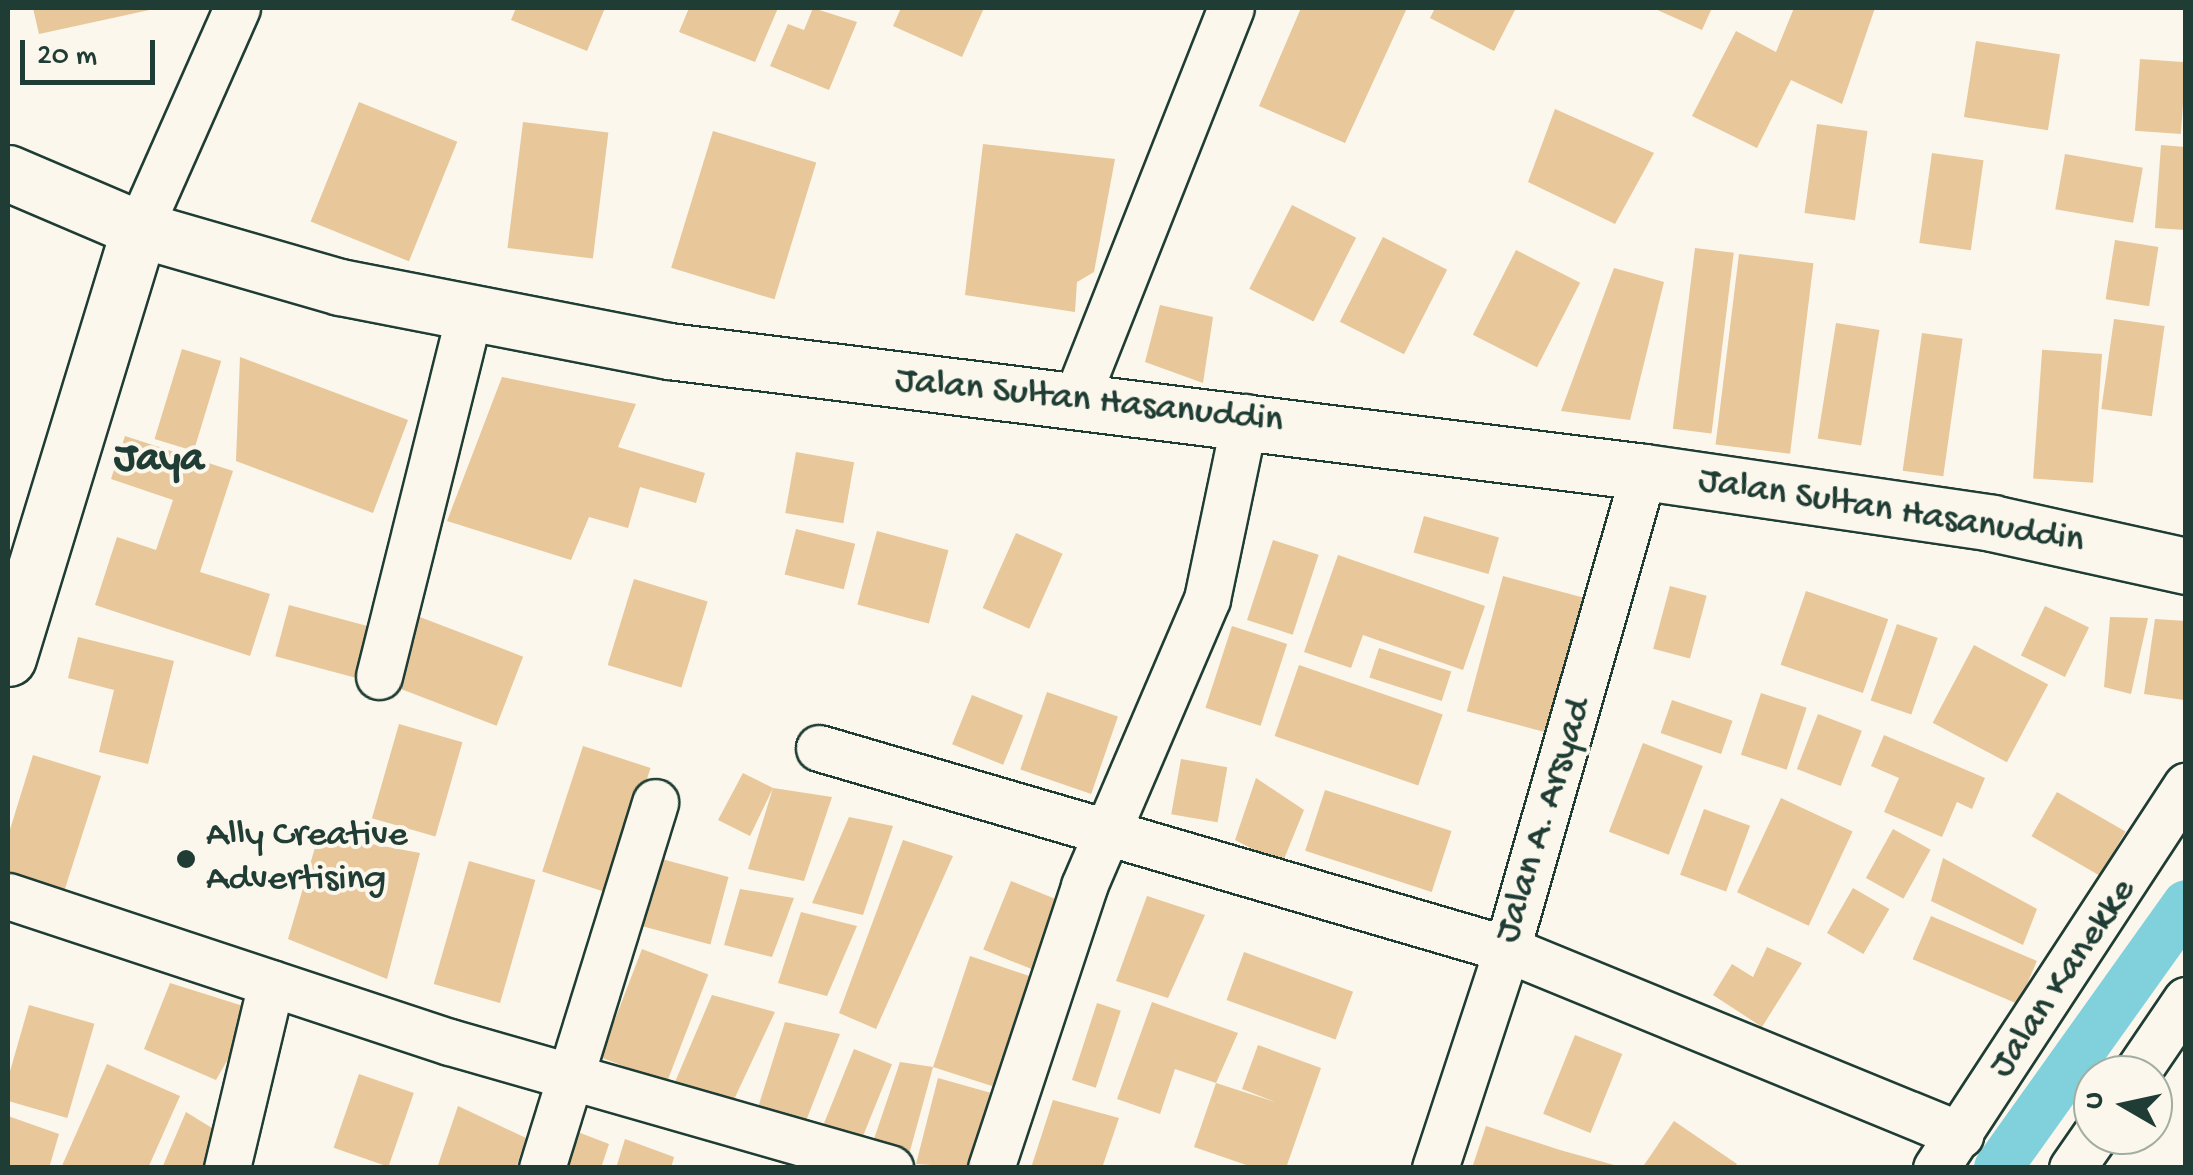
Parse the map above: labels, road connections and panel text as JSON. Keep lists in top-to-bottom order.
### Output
{
  "streets": {
    "main road": ["Jalan Sultan Hasanuddin"],
    "street": ["Jalan A. Arsyad", "Jalan Kanekke"]
  },
  "crossings": [
    ["Jalan Sultan Hasanuddin", "Jalan A. Arsyad"]
  ],
  "districts": ["Jaya"],
  "places": ["Ally Creative Advertising"],
  "scale_bar": "20 m",
  "north": "left"
}
